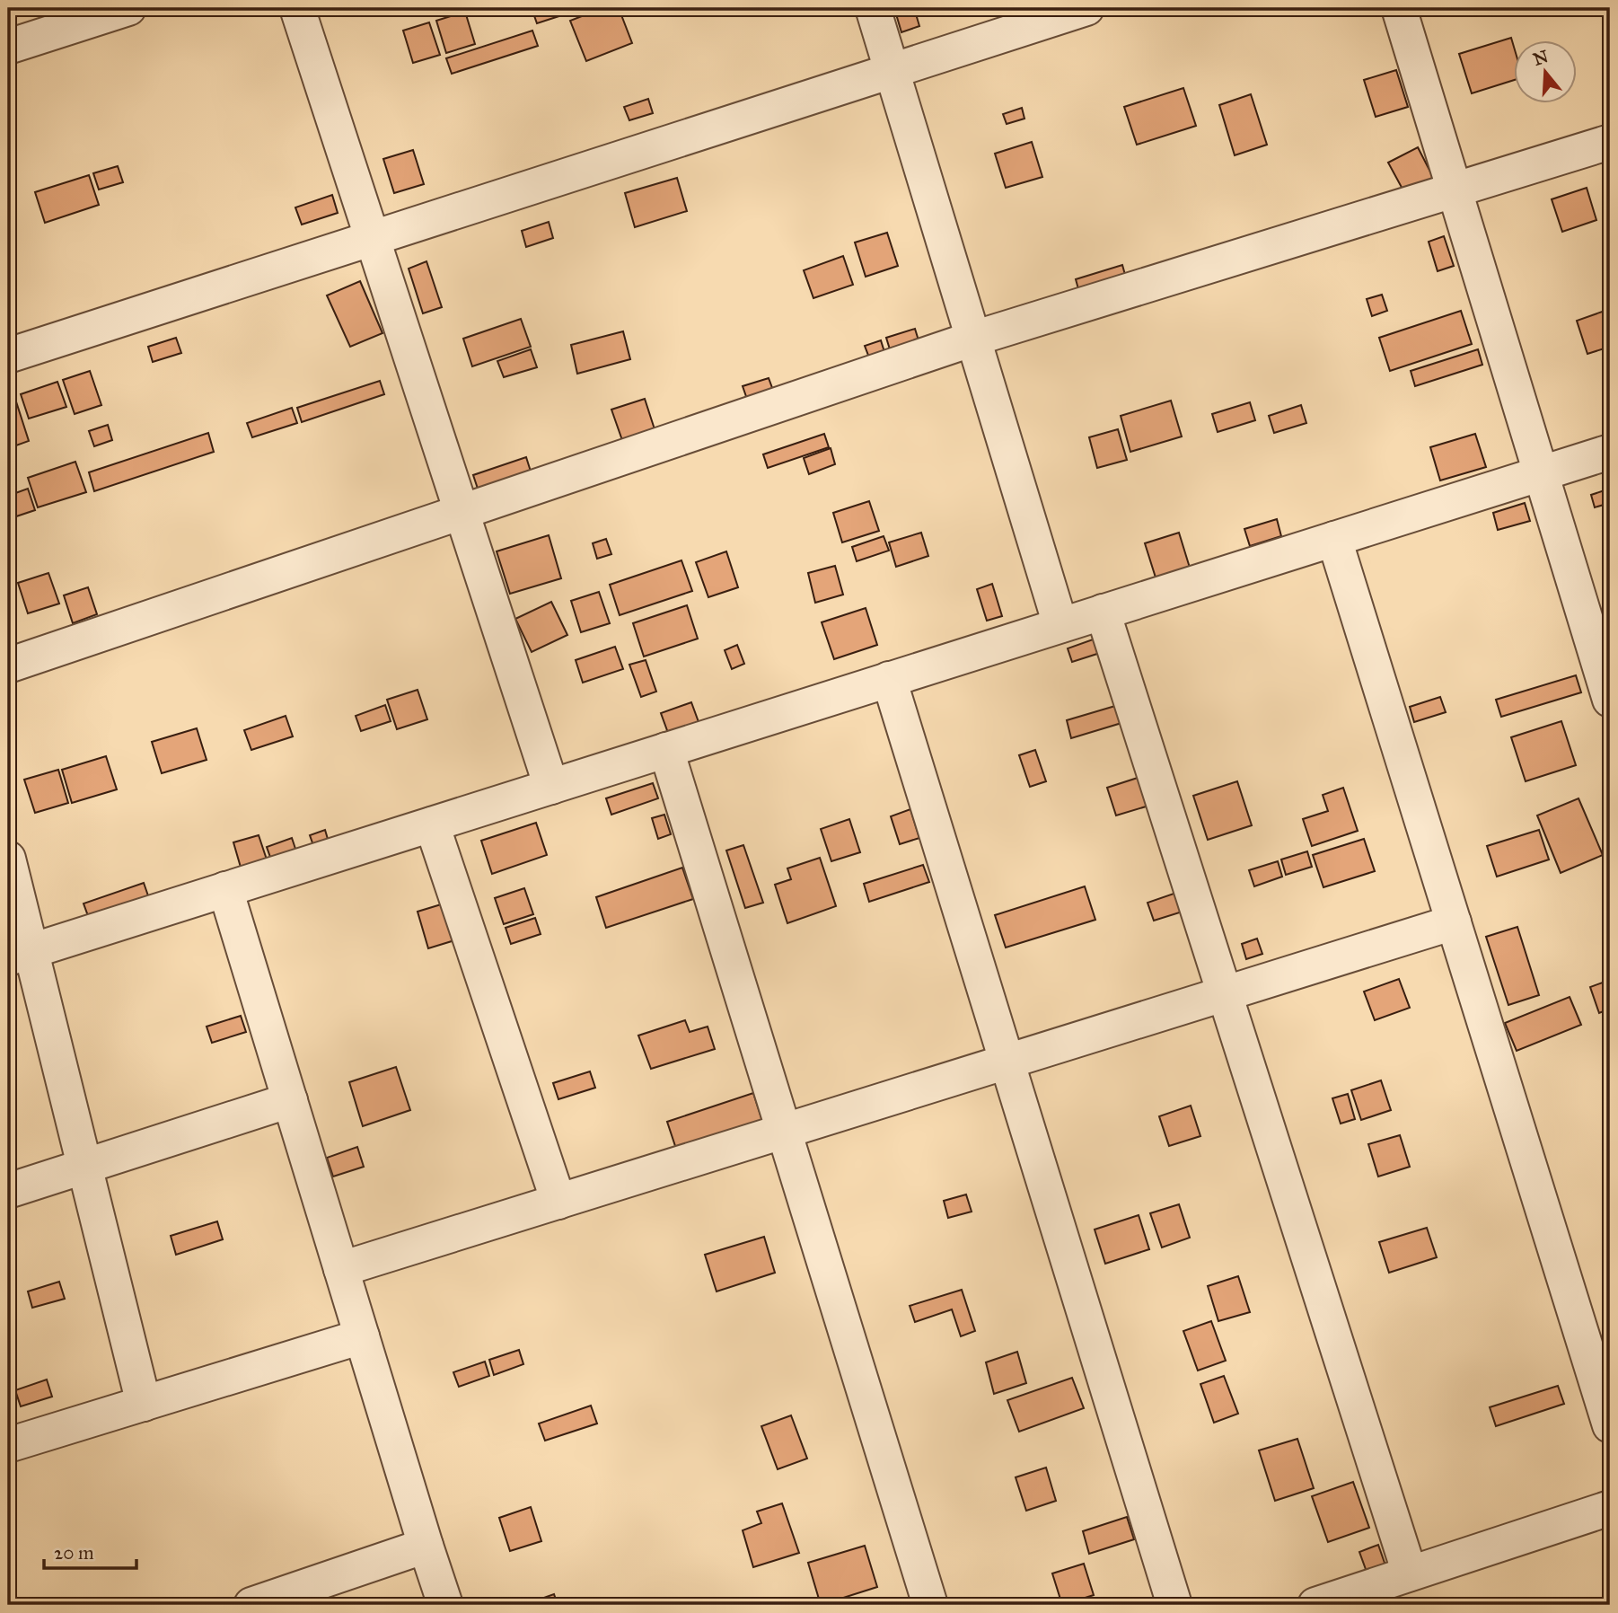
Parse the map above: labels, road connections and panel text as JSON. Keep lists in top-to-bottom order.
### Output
{
  "scale_bar": "20 m",
  "north": "top"
}
